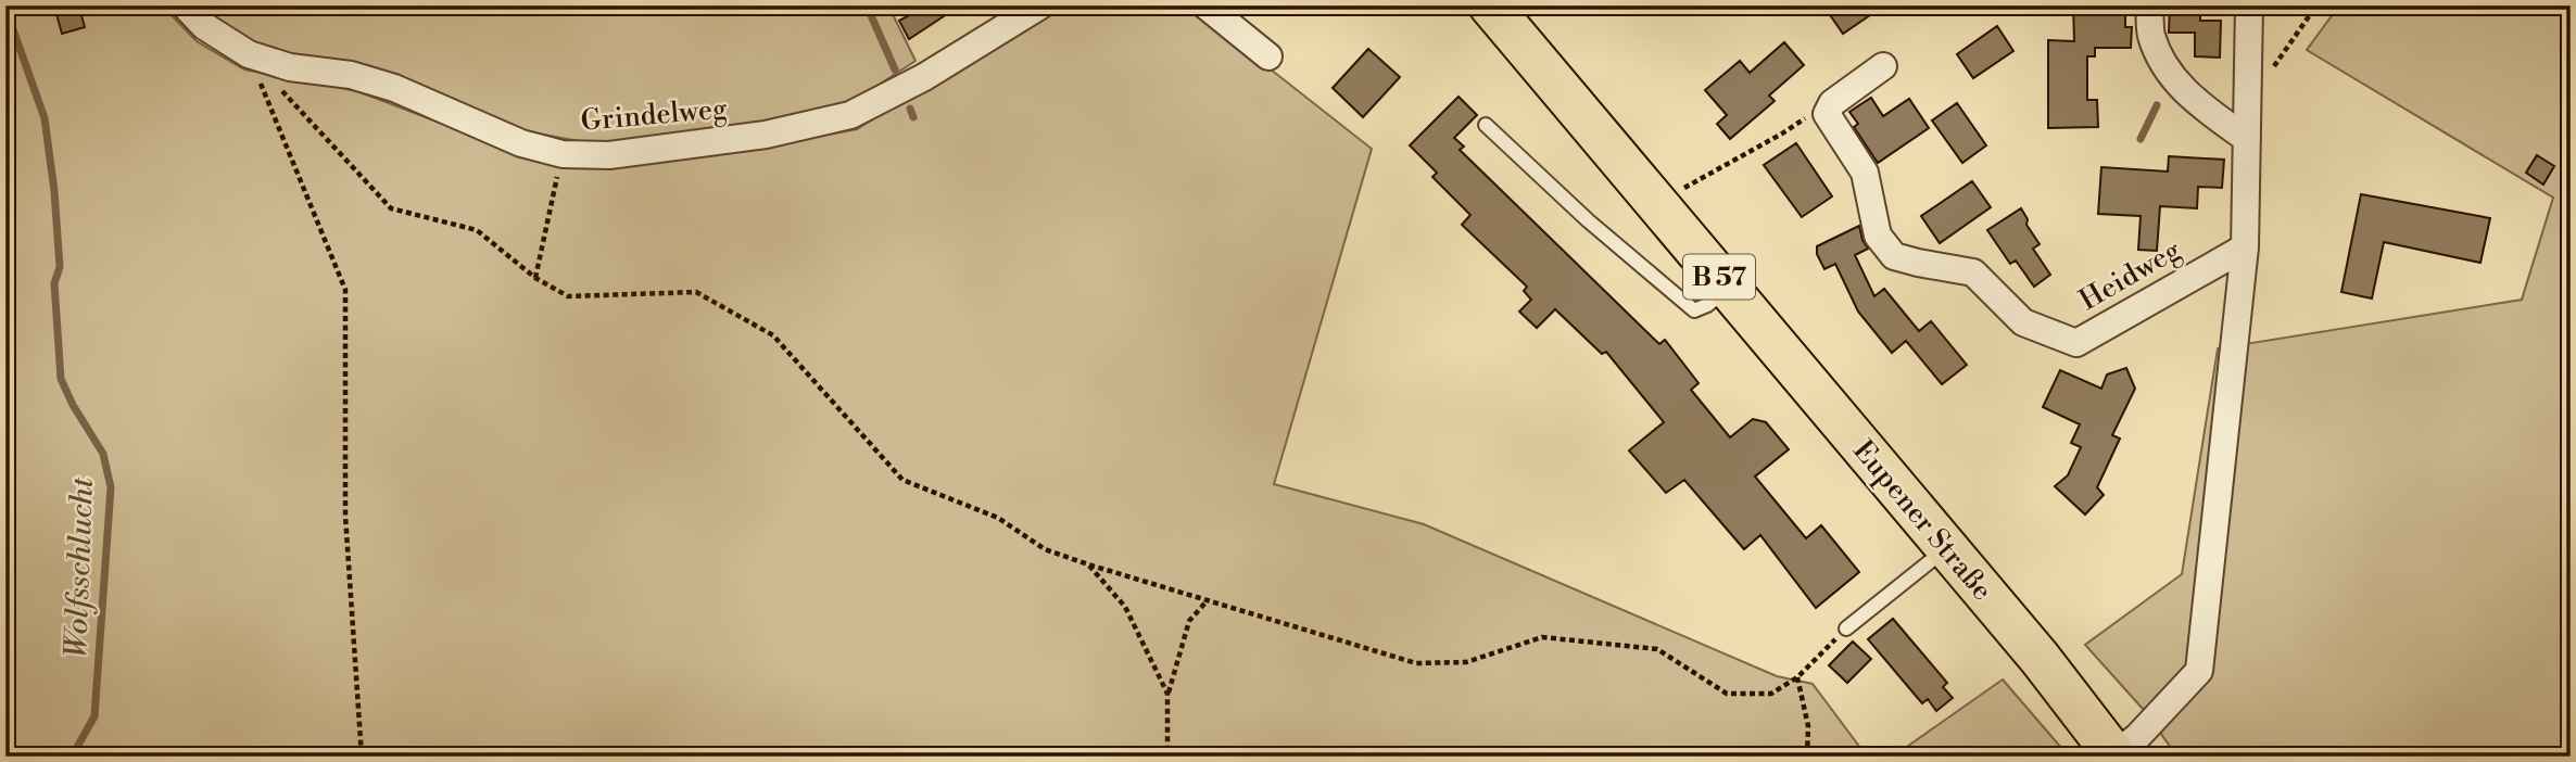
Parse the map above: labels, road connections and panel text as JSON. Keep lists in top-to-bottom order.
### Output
{
  "streets": {
    "main road": ["B 57", "Eupener Straße"],
    "street": ["Grindelweg", "Heidweg"]
  },
  "water": ["Wolfsschlucht"]
}
